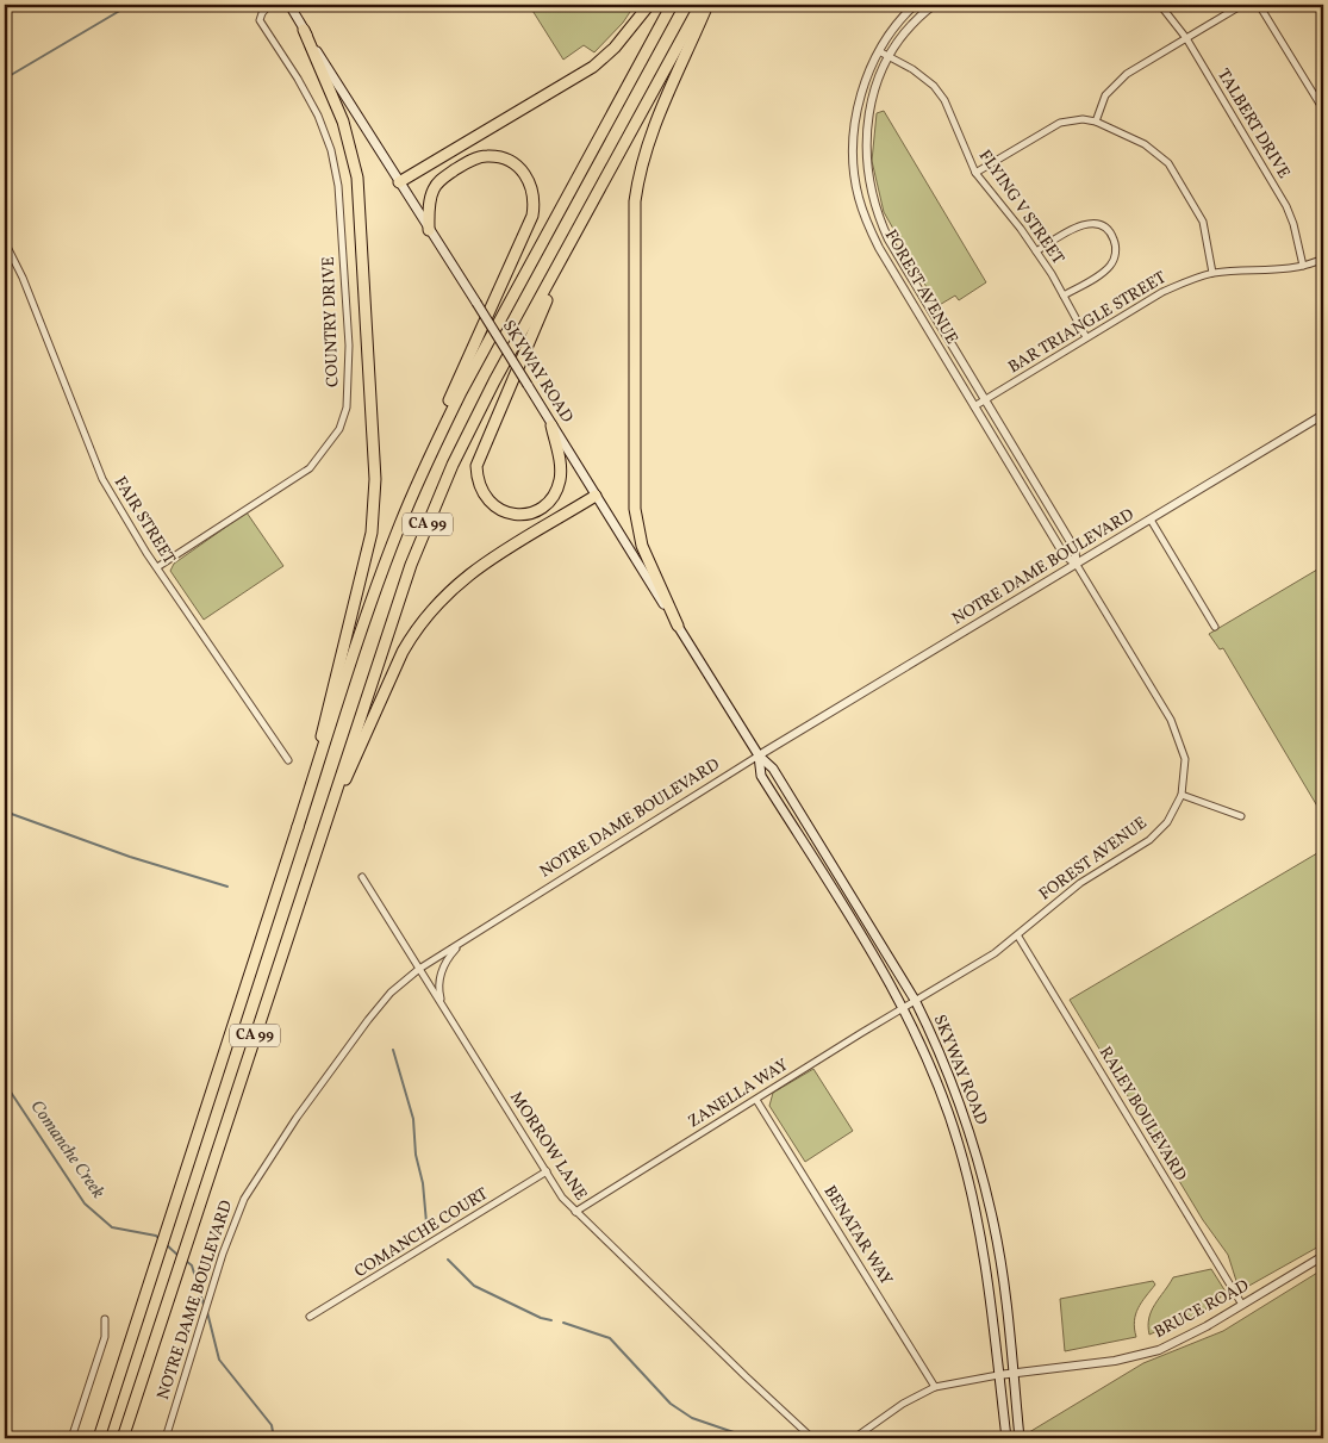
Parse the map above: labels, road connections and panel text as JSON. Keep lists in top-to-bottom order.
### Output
{
  "streets": {
    "highway": ["CA 99"],
    "main road": ["SKYWAY ROAD"],
    "street": [
      "TALBERT DRIVE",
      "FLYING V STREET",
      "FOREST AVENUE",
      "COUNTRY DRIVE",
      "BAR TRIANGLE STREET",
      "FAIR STREET",
      "NOTRE DAME BOULEVARD",
      "ZANELLA WAY",
      "RALEY BOULEVARD",
      "MORROW LANE",
      "COMANCHE COURT",
      "BENATAR WAY",
      "BRUCE ROAD"
    ]
  },
  "crossings": [
    ["TALBERT DRIVE", "BAR TRIANGLE STREET"],
    ["FLYING V STREET", "FOREST AVENUE"],
    ["FLYING V STREET", "BAR TRIANGLE STREET"],
    ["FOREST AVENUE", "BAR TRIANGLE STREET"],
    ["FOREST AVENUE", "SKYWAY ROAD"],
    ["FOREST AVENUE", "NOTRE DAME BOULEVARD"],
    ["FOREST AVENUE", "ZANELLA WAY"],
    ["FOREST AVENUE", "RALEY BOULEVARD"],
    ["COUNTRY DRIVE", "FAIR STREET"],
    ["SKYWAY ROAD", "NOTRE DAME BOULEVARD"],
    ["SKYWAY ROAD", "ZANELLA WAY"],
    ["SKYWAY ROAD", "BRUCE ROAD"],
    ["NOTRE DAME BOULEVARD", "MORROW LANE"],
    ["ZANELLA WAY", "MORROW LANE"],
    ["ZANELLA WAY", "BENATAR WAY"],
    ["RALEY BOULEVARD", "BRUCE ROAD"],
    ["MORROW LANE", "COMANCHE COURT"]
  ],
  "water": ["Comanche Creek"]
}
